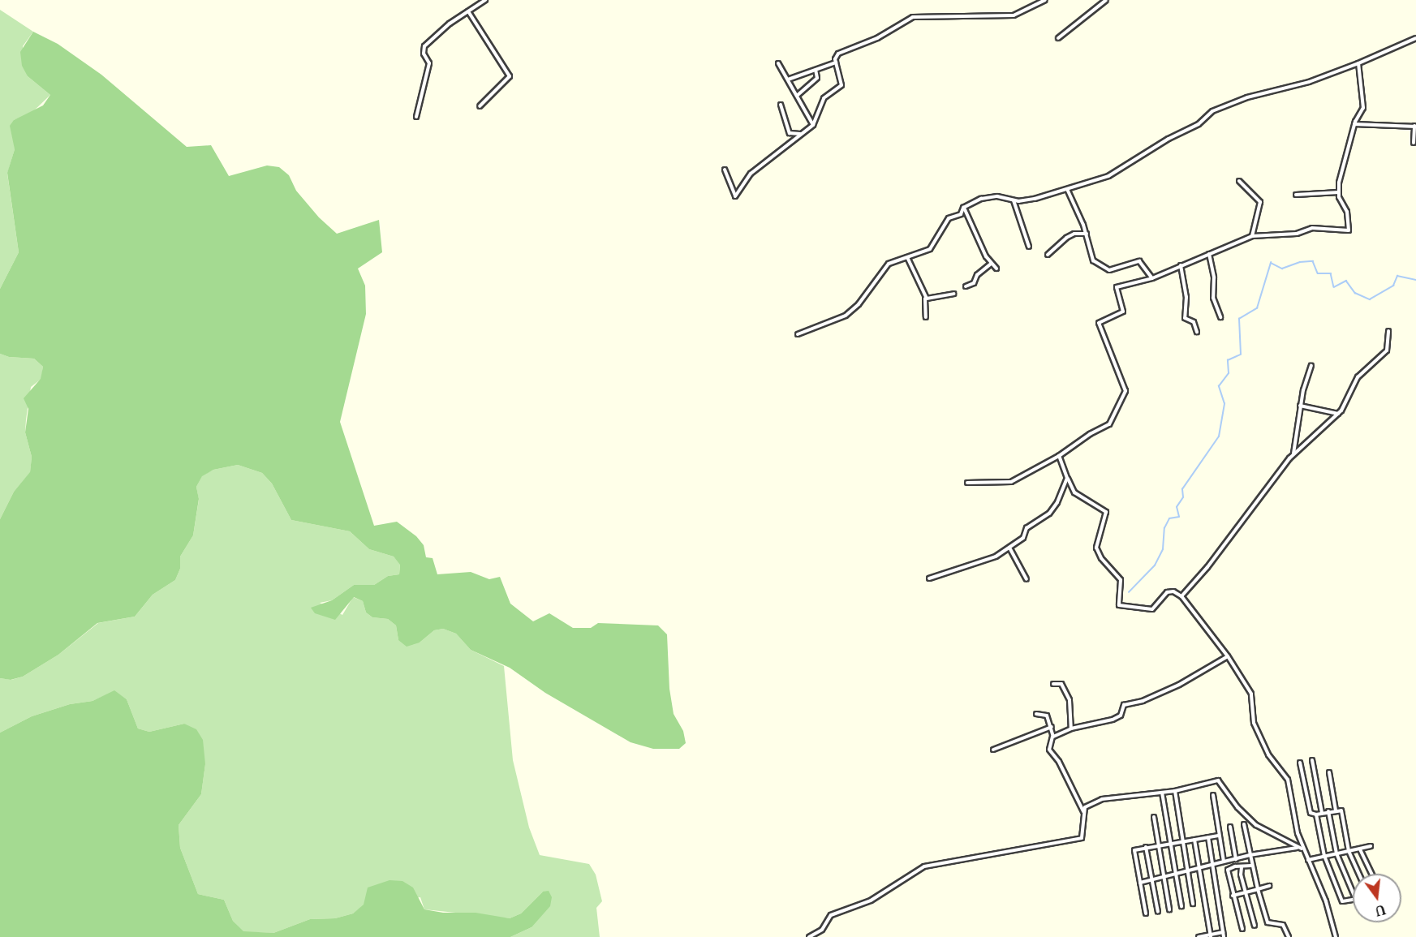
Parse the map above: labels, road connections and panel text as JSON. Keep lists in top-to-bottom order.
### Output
{
  "north": "bottom"
}
